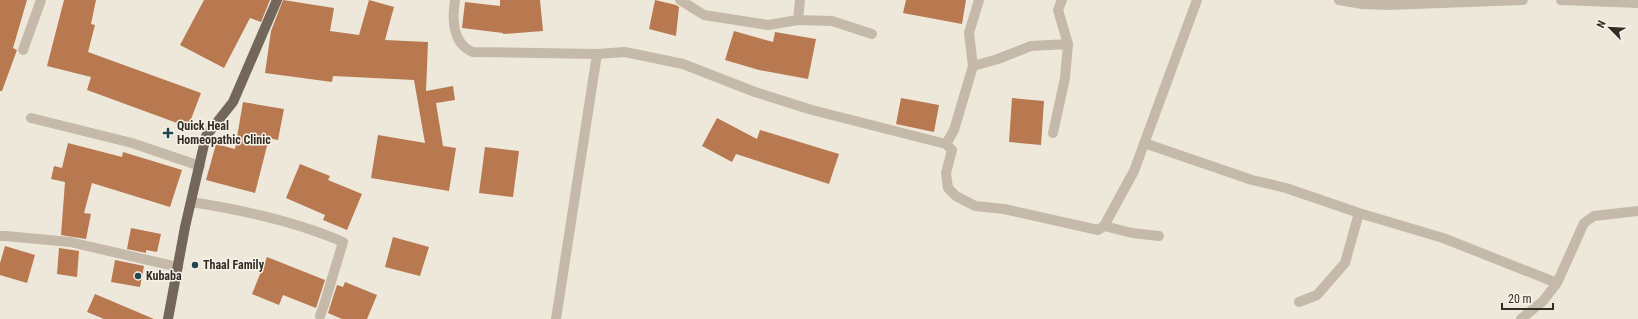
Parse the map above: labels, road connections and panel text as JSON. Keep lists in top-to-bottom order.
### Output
{
  "places": {
    "health": ["Quick Heal Homeopathic Clinic"],
    "other": ["Thaal Family", "Kubaba"]
  },
  "scale_bar": "20 m",
  "north": "top left"
}
